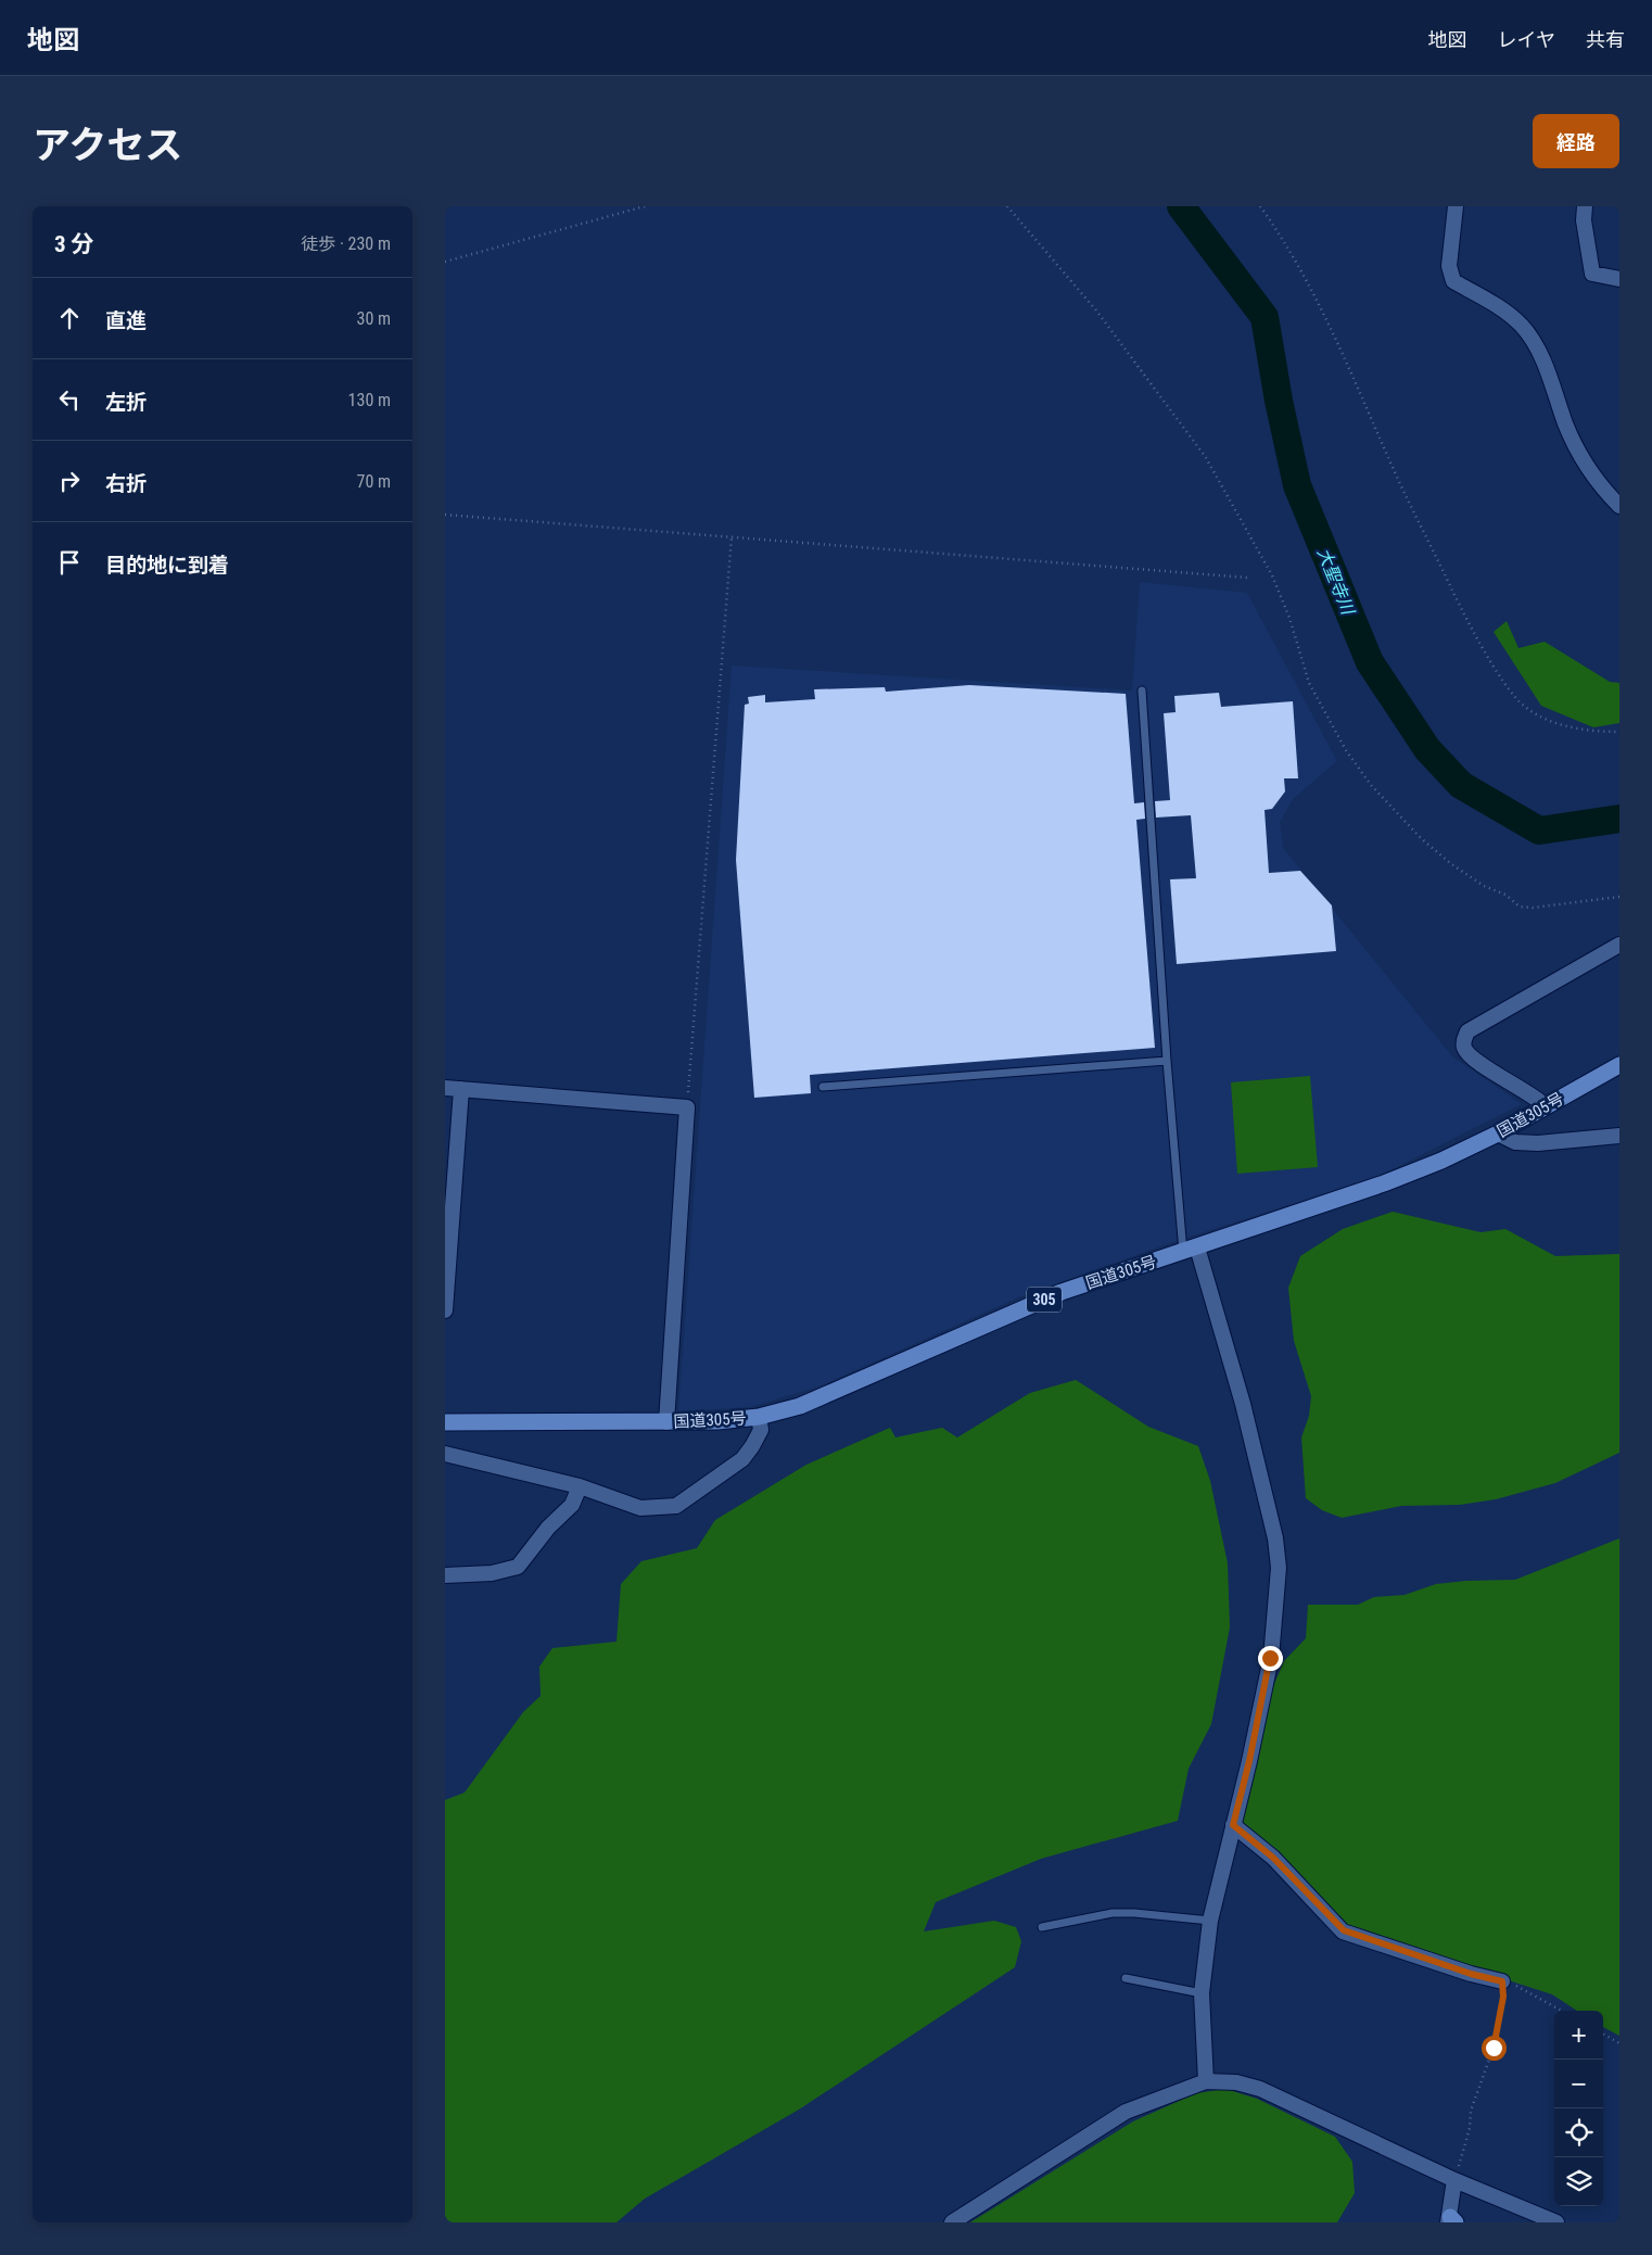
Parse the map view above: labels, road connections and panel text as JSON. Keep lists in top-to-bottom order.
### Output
{
  "streets": {
    "highway": ["国道305号", "305"]
  },
  "water": ["大聖寺川"],
  "page": {
    "header": "地図",
    "nav": ["地図", "レイヤ", "共有"],
    "title": "アクセス",
    "buttons": "経路",
    "heading": ["3 分", "徒歩 · 230 m"],
    "list": [
      ["直進", "30 m"],
      ["左折", "130 m"],
      ["右折", "70 m"],
      "目的地に到着"
    ],
    "map_buttons": ["+", "−"]
  }
}
